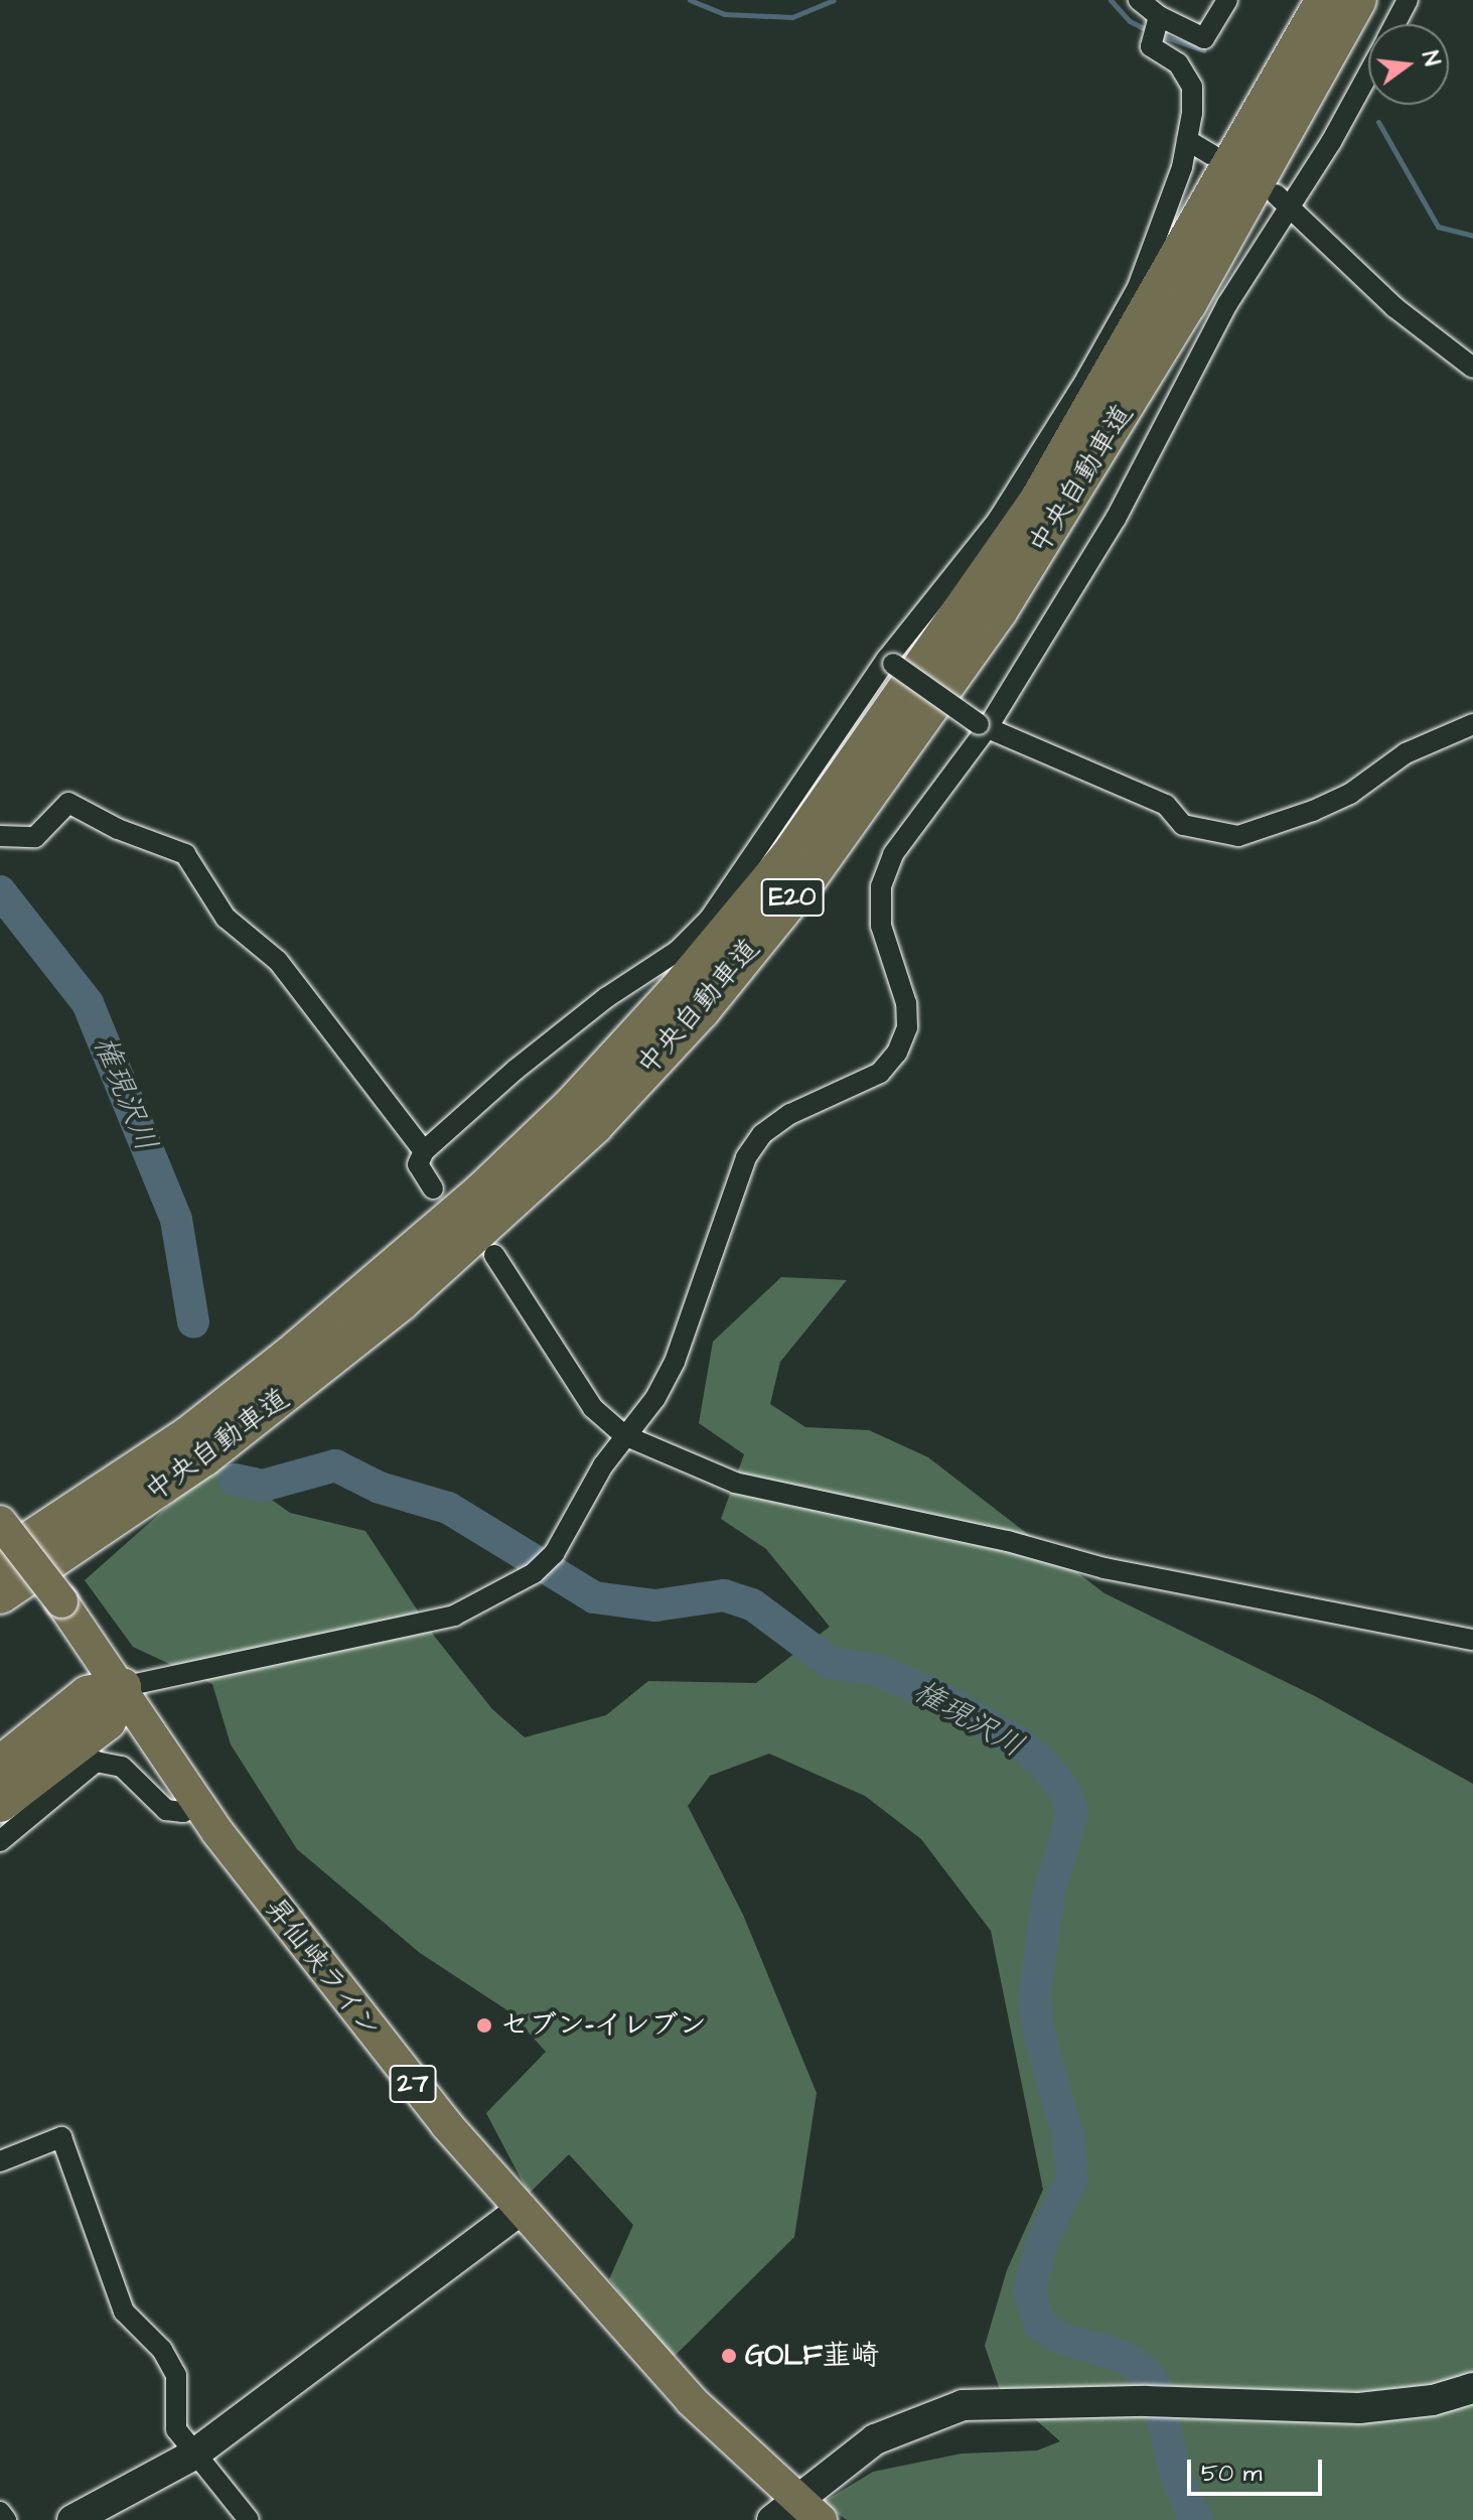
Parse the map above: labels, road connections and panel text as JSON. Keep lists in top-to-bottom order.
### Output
{
  "streets": {
    "highway": ["中央自動車道", "E20"],
    "main road": ["昇仙峡ライン", "27"]
  },
  "water": ["権現沢川"],
  "places": ["セブン-イレブン", "GOLF韮崎"],
  "scale_bar": "50 m",
  "north": "right"
}
